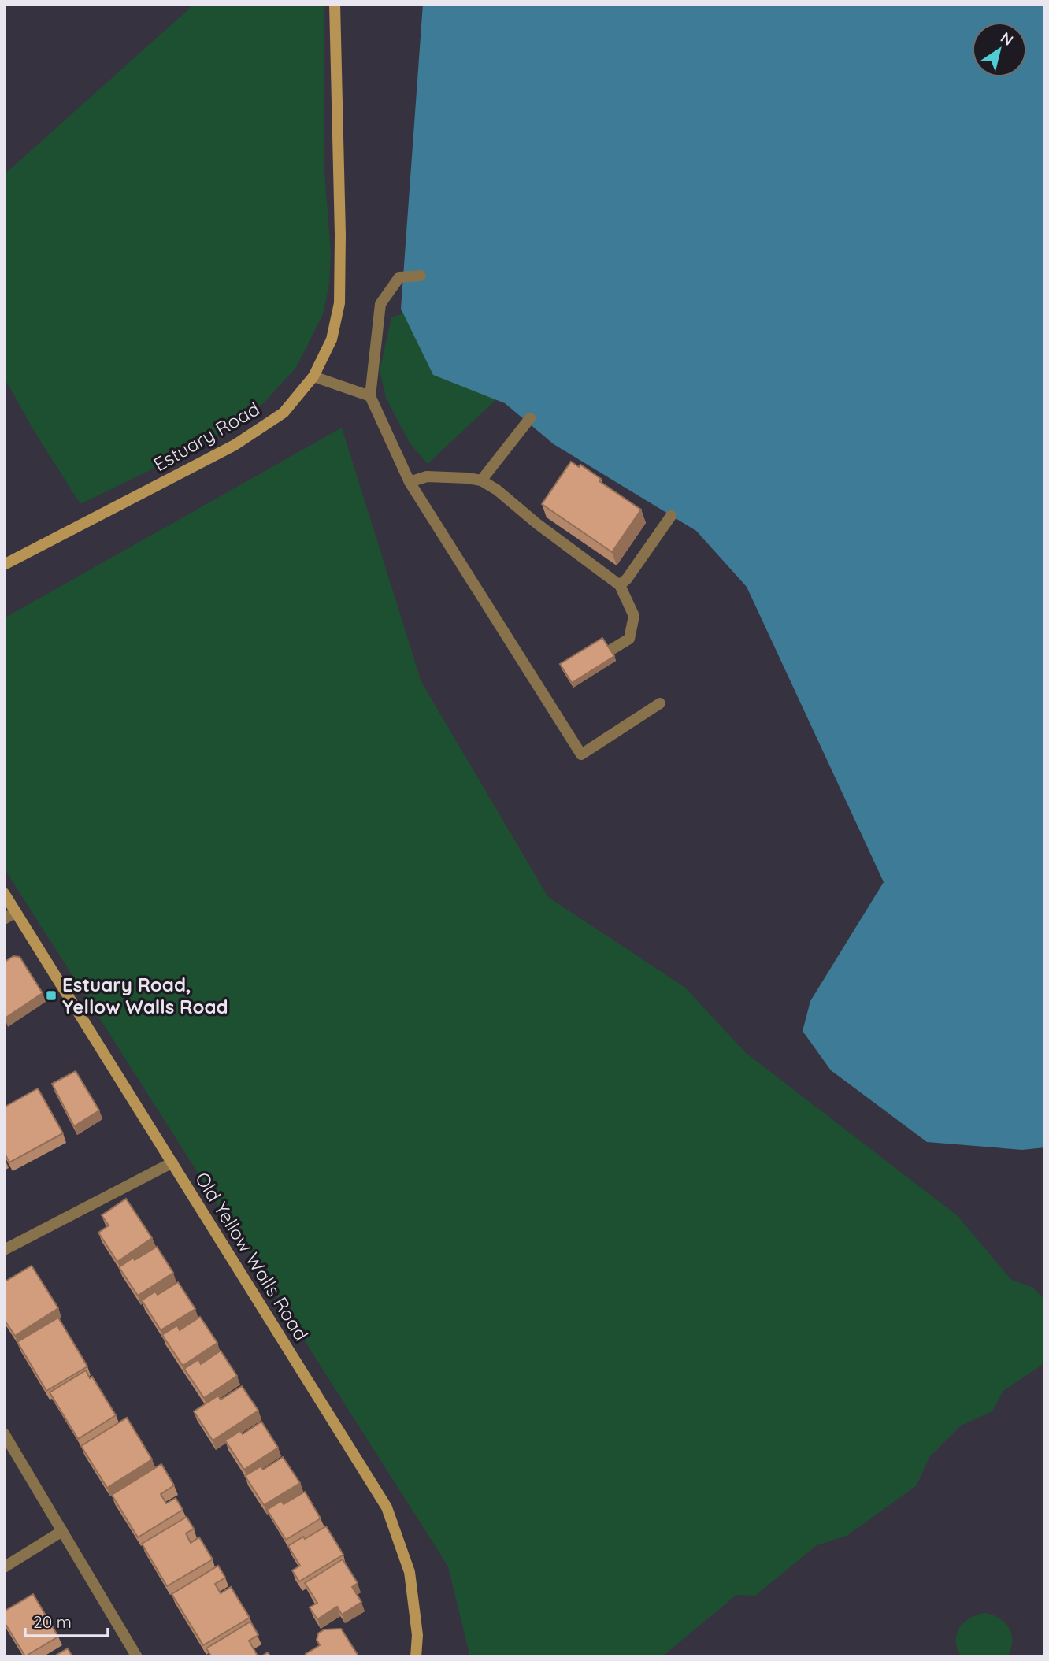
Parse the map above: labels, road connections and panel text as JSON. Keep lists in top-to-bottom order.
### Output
{
  "streets": {
    "street": ["Estuary Road", "Old Yellow Walls Road"]
  },
  "places": {
    "transit": ["Estuary Road, Yellow Walls Road"]
  },
  "scale_bar": "20 m",
  "north": "top right"
}
